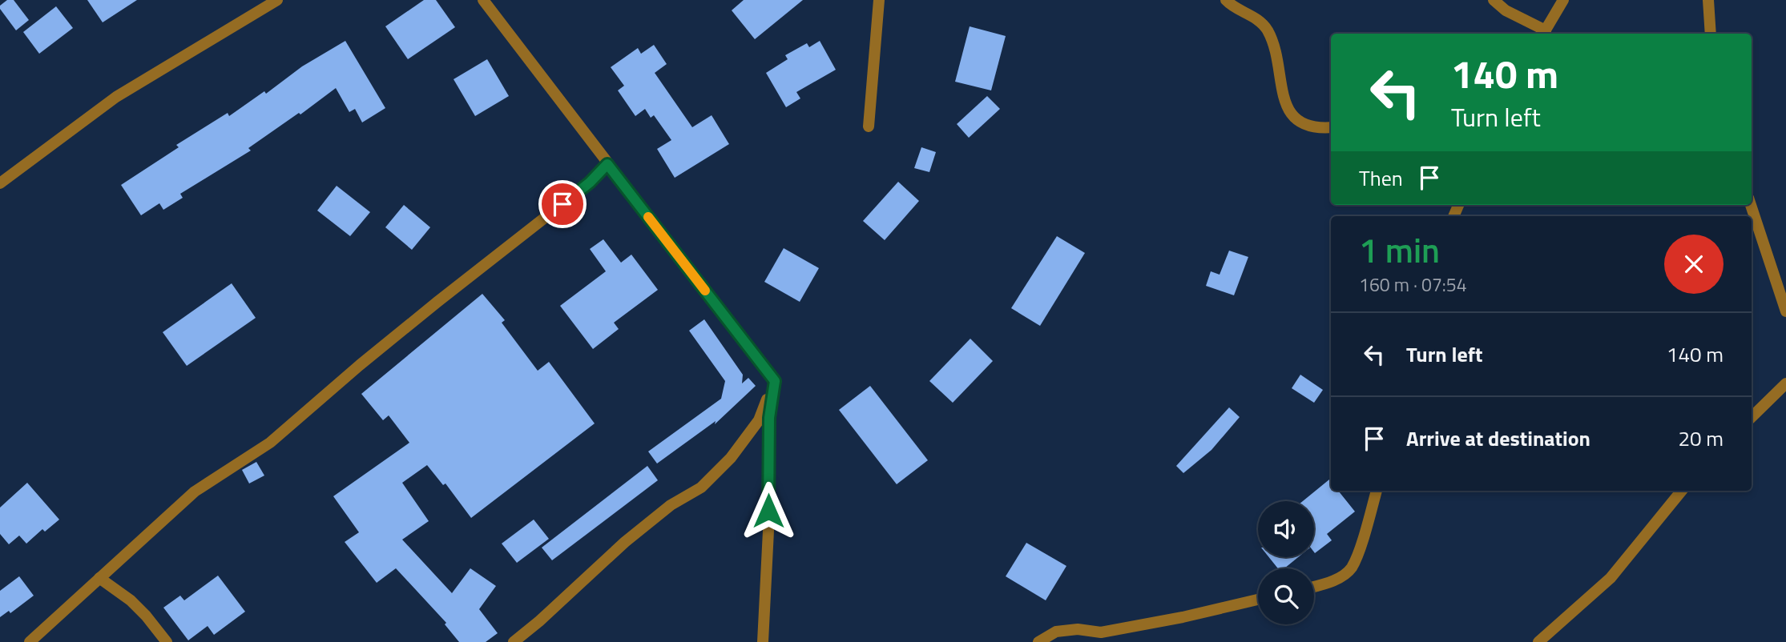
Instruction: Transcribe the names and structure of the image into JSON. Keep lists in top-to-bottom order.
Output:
{
  "page": {
    "turn": ["140 m", "Turn left"],
    "then": "Then",
    "heading": ["1 min", "160 m · 07:54"],
    "list": [
      {
        "name": "Turn left",
        "value": "140 m"
      },
      {
        "name": "Arrive at destination",
        "value": "20 m"
      }
    ]
  }
}
